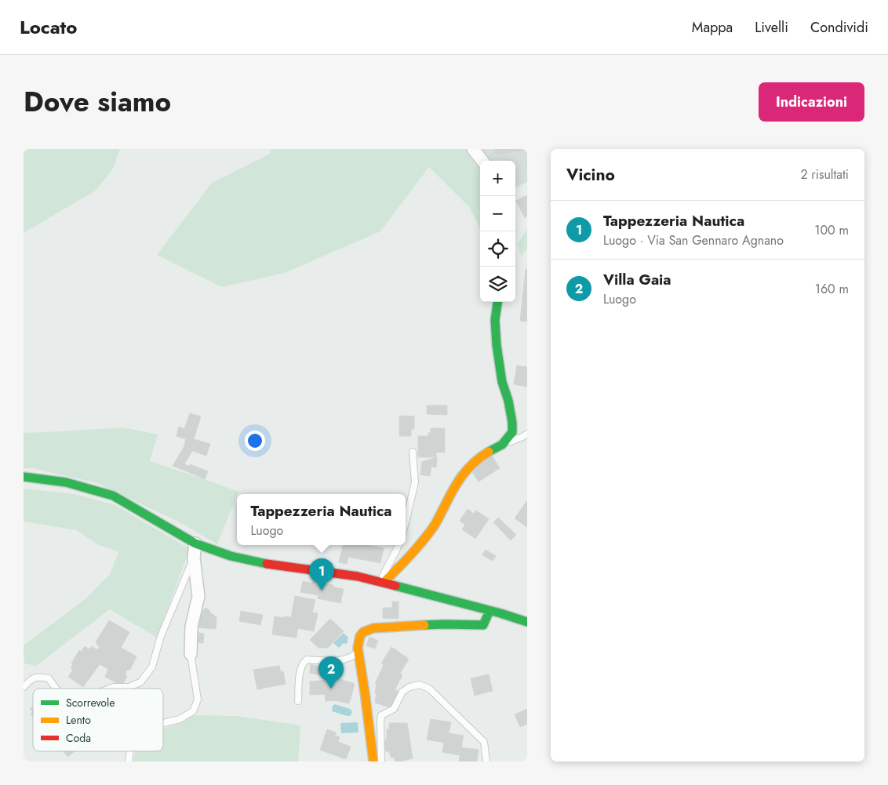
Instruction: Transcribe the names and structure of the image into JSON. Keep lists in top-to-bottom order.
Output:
{
  "legend": ["Scorrevole", "Lento", "Coda"],
  "page": {
    "header": "Locato",
    "nav": ["Mappa", "Livelli", "Condividi"],
    "title": "Dove siamo",
    "buttons": "Indicazioni",
    "heading": ["Vicino", "2 risultati"],
    "map_buttons": ["+", "−"],
    "list": [
      {
        "mark": "1",
        "name": "Tappezzeria Nautica",
        "note": "Luogo · Via San Gennaro Agnano",
        "value": "100 m"
      },
      {
        "mark": "2",
        "name": "Villa Gaia",
        "note": "Luogo",
        "value": "160 m"
      }
    ],
    "popup": ["Tappezzeria Nautica", "Luogo"],
    "pins": ["1", "2"]
  }
}
